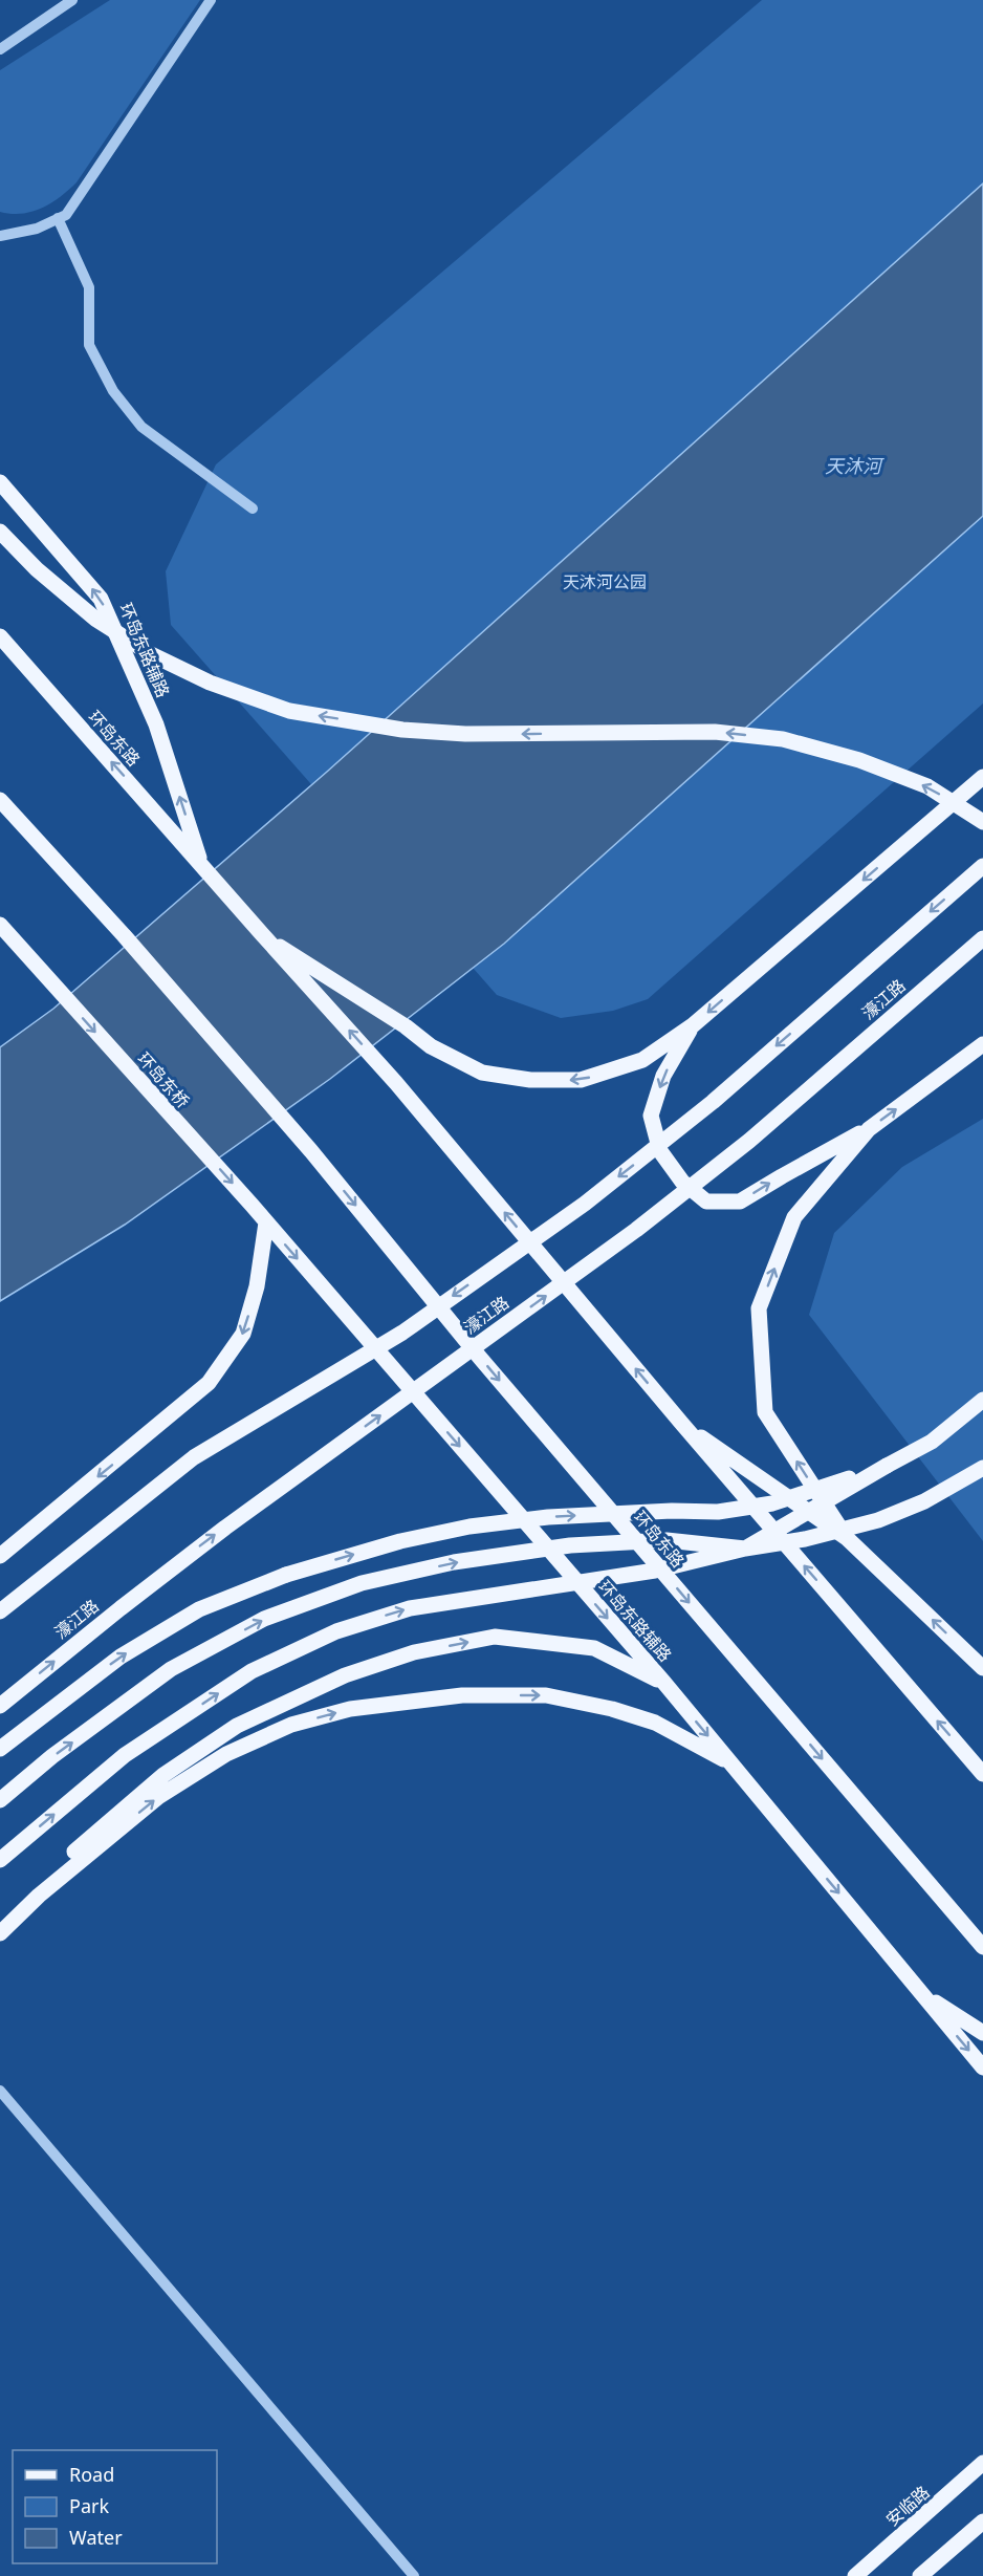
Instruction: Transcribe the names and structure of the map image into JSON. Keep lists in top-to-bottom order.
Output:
{
  "streets": {
    "main road": [
      "环岛东路辅路",
      "环岛东路",
      "濠江路",
      "环岛东桥",
      "安临路"
    ]
  },
  "crossings": [
    ["环岛东路辅路", "环岛东路"],
    ["环岛东路辅路", "环岛东桥"]
  ],
  "one_way": ["环岛东桥"],
  "water": ["天沐河"],
  "parks": ["天沐河公园"],
  "legend": ["Road", "Park", "Water"]
}
